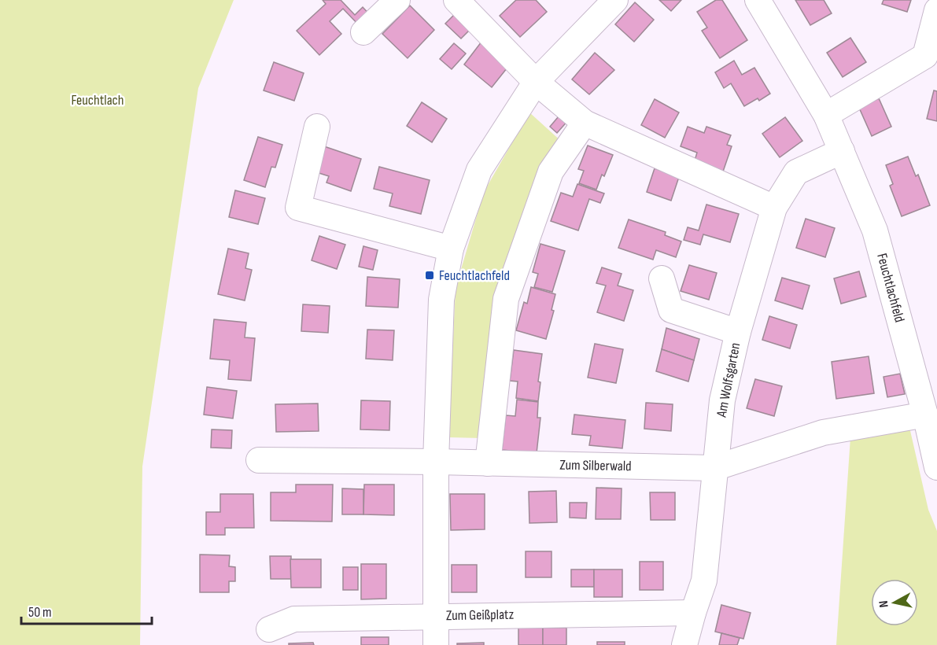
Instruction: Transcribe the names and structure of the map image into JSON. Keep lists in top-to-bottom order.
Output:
{
  "streets": {
    "street": [
      "Feuchtlachfeld",
      "Am Wolfsgarten",
      "Zum Silberwald",
      "Zum Geißplatz"
    ]
  },
  "crossings": [
    ["Feuchtlachfeld", "Am Wolfsgarten"],
    ["Feuchtlachfeld", "Zum Silberwald"],
    ["Am Wolfsgarten", "Zum Silberwald"],
    ["Am Wolfsgarten", "Zum Geißplatz"]
  ],
  "parks": ["Feuchtlach"],
  "places": {
    "transit": ["Feuchtlachfeld"]
  },
  "scale_bar": "50 m",
  "north": "left"
}
